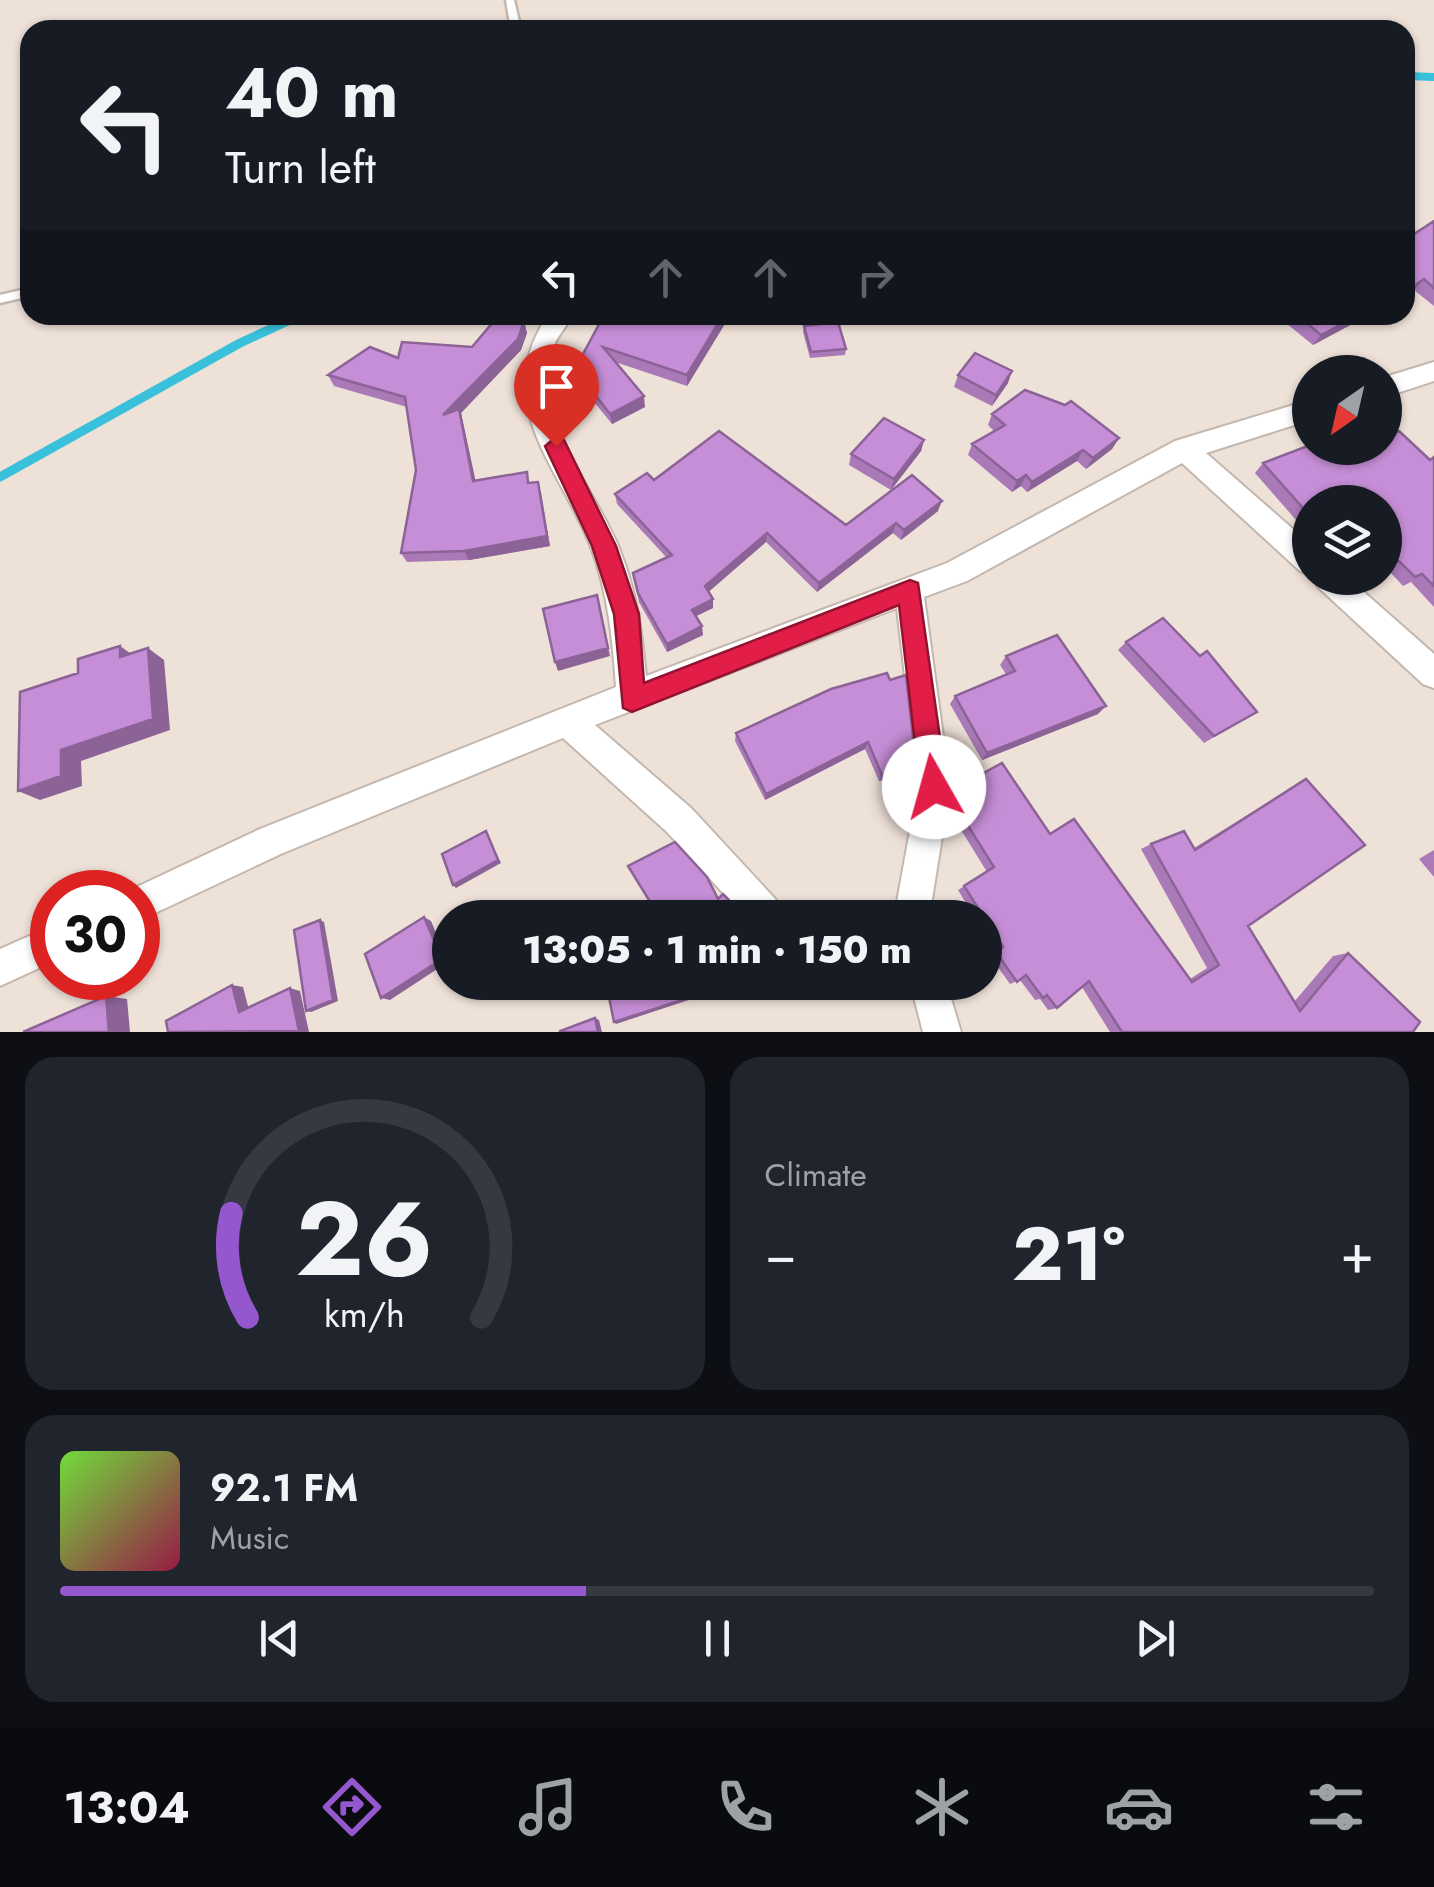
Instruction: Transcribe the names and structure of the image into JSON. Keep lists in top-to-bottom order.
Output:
{
  "north": "bottom left",
  "page": {
    "turn": ["40 m", "Turn left"],
    "limit": "30",
    "trip": "13:05 · 1 min · 150 m",
    "tile": "Climate",
    "heat": ["−", "21°", "+"],
    "song": ["92.1 FM", "Music"],
    "tabs": "13:04",
    "gauge": ["26", "km/h"]
  }
}
